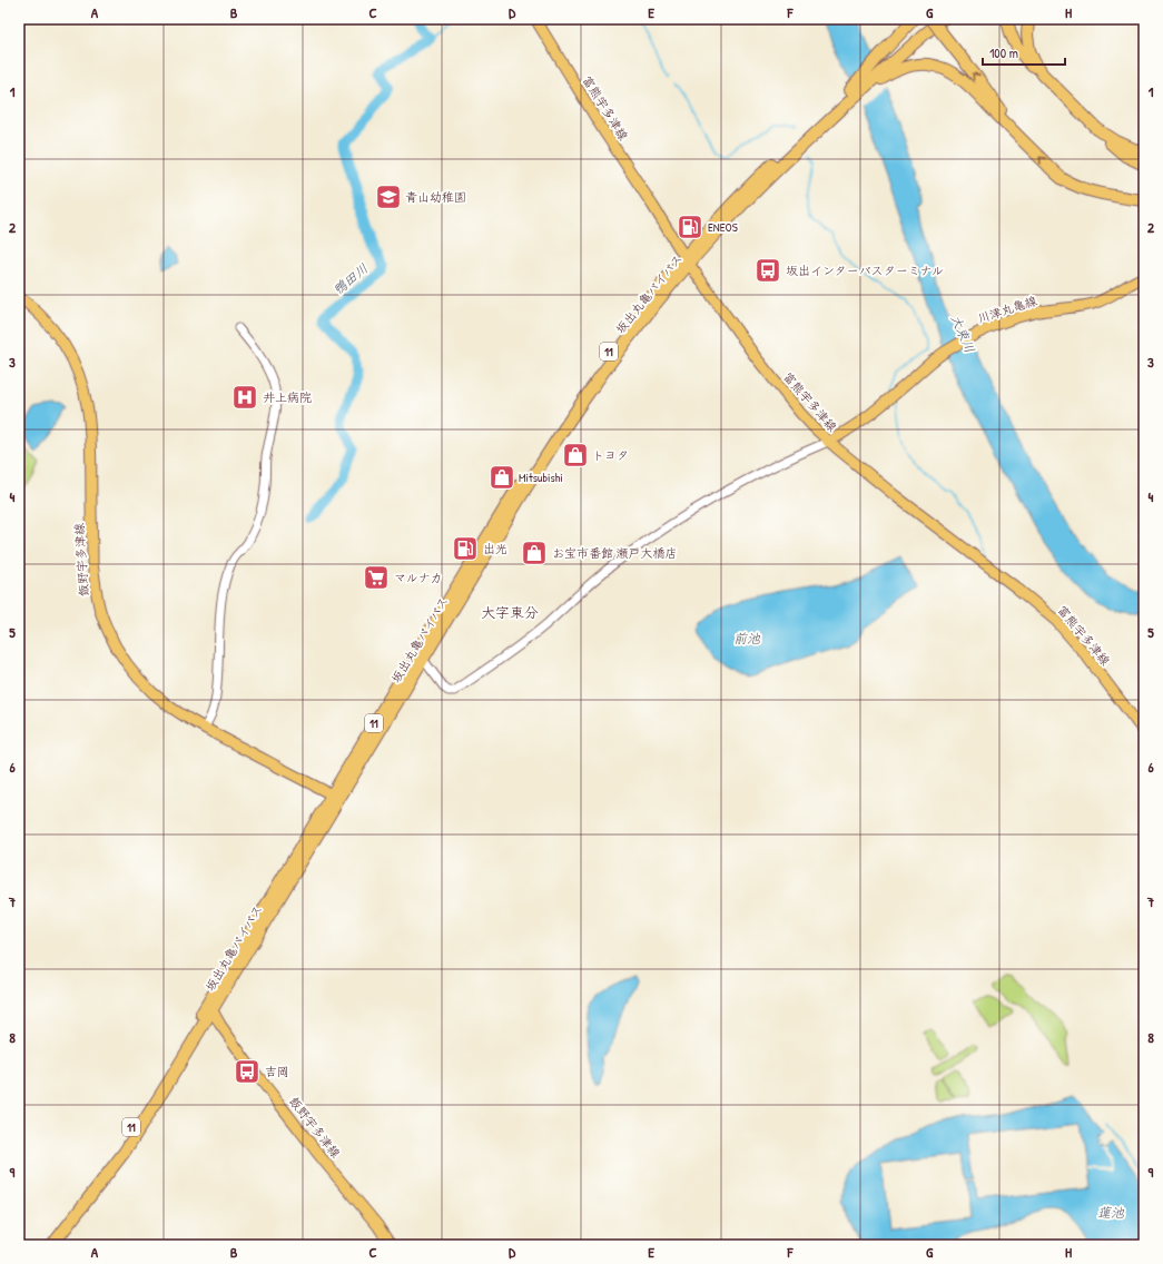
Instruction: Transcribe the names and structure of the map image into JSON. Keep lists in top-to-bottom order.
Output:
{
  "streets": {
    "highway": ["坂出丸亀バイパス", "11"],
    "main road": ["富熊宇多津線", "川津丸亀線", "飯野宇多津線"]
  },
  "crossings": [
    ["富熊宇多津線", "坂出丸亀バイパス"],
    ["富熊宇多津線", "川津丸亀線"],
    ["坂出丸亀バイパス", "飯野宇多津線"]
  ],
  "districts": ["大字東分"],
  "water": [
    "鴨田川",
    "大束川",
    "前池",
    "蓮池"
  ],
  "places": {
    "school or university": ["青山幼稚園"],
    "fuel station": ["ENEOS", "出光"],
    "bus stop": ["坂出インターバスターミナル", "吉岡"],
    "hospital": ["井上病院"],
    "shop": ["トヨタ", "Mitsubishi", "お宝市番館 瀬戸大橋店"],
    "supermarket": ["マルナカ"]
  },
  "scale_bar": "100 m",
  "grid": {
    "columns": [
      "A",
      "B",
      "C",
      "D",
      "E",
      "F",
      "G",
      "H"
    ],
    "rows": [
      "1",
      "2",
      "3",
      "4",
      "5",
      "6",
      "7",
      "8",
      "9"
    ]
  }
}
